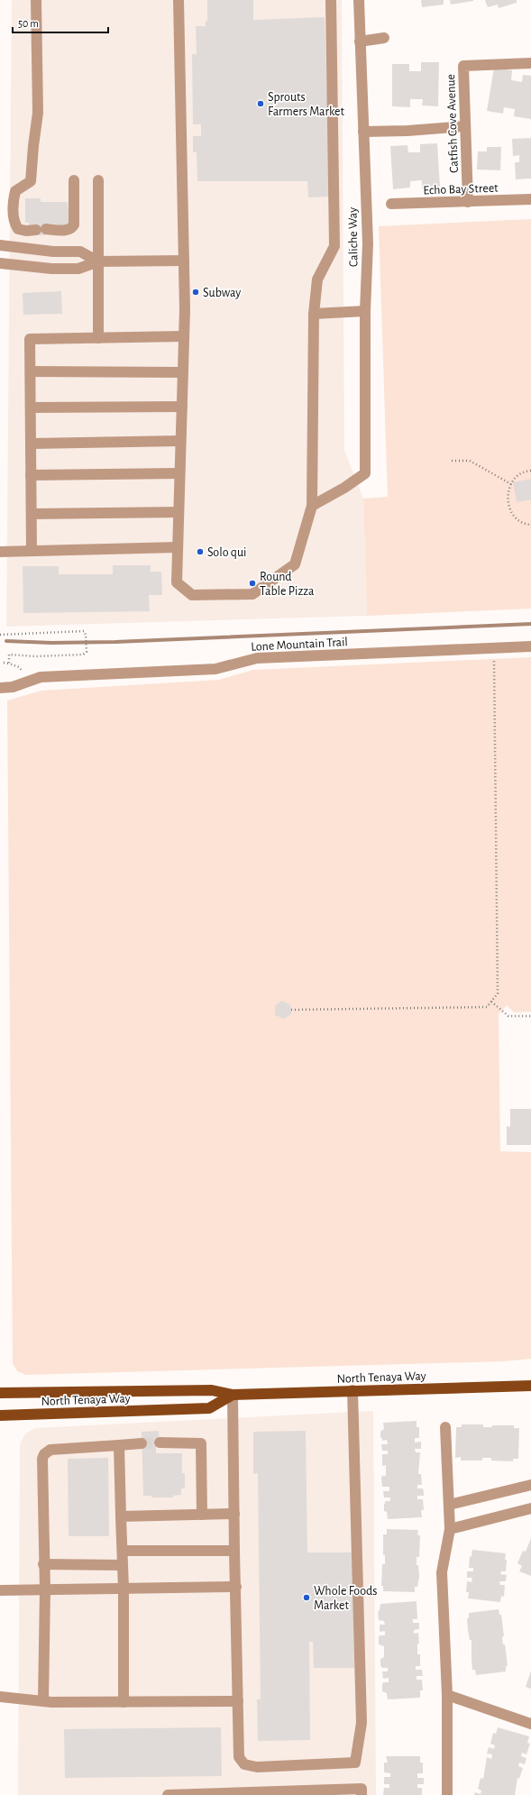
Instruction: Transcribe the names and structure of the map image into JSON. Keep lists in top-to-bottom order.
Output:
{
  "streets": {
    "main road": ["North Tenaya Way"],
    "street": [
      "Catfish Cove Avenue",
      "Echo Bay Street",
      "Caliche Way",
      "Lone Mountain Trail"
    ]
  },
  "crossings": [
    ["Catfish Cove Avenue", "Echo Bay Street"]
  ],
  "places": [
    "Sprouts Farmers Market",
    "Subway",
    "Solo qui",
    "Round Table Pizza",
    "Whole Foods Market"
  ],
  "scale_bar": "50 m"
}
